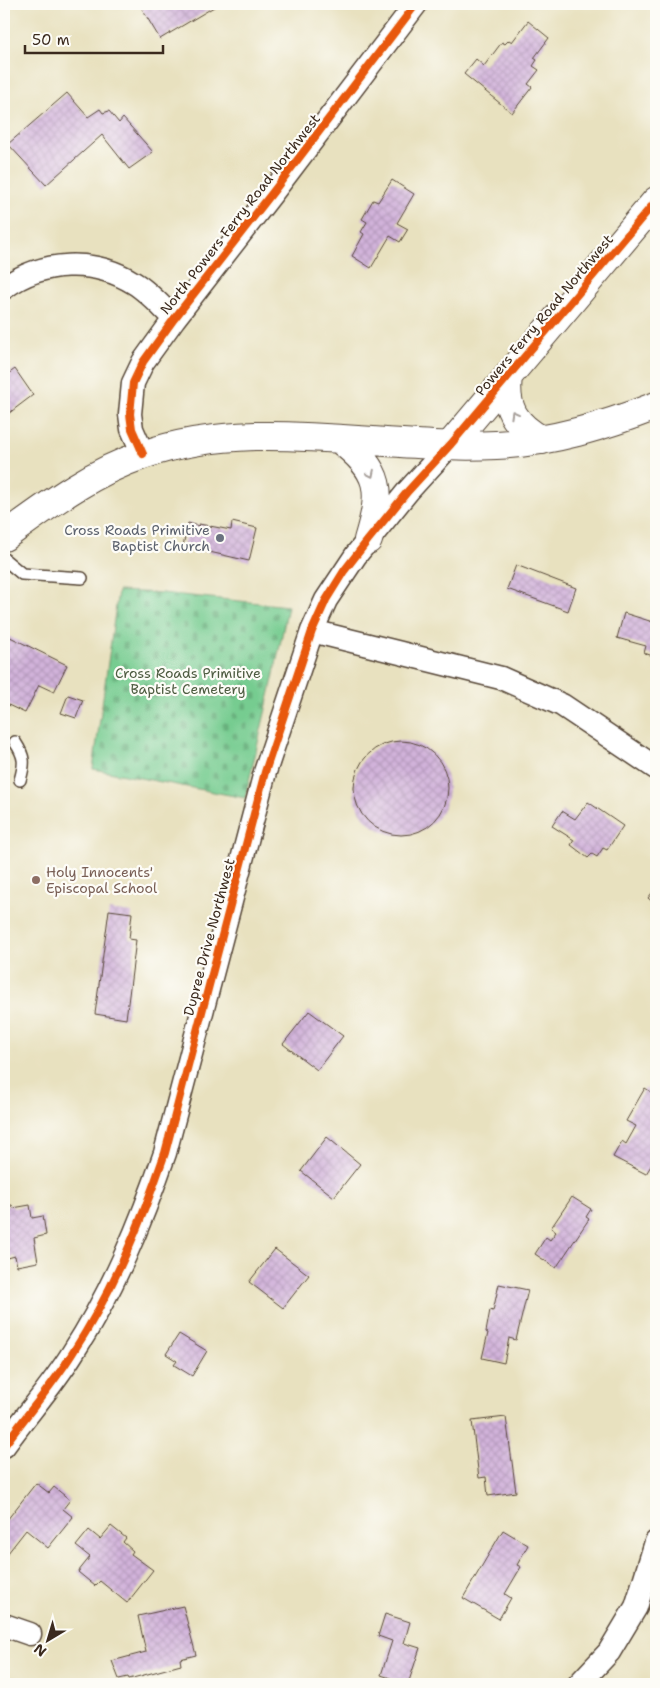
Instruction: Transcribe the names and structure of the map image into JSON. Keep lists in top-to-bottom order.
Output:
{
  "streets": {
    "street": ["North Powers Ferry Road Northwest", "Powers Ferry Road Northwest", "Dupree Drive Northwest"]
  },
  "crossings": [
    ["Powers Ferry Road Northwest", "Dupree Drive Northwest"]
  ],
  "parks": ["Cross Roads Primitive Baptist Cemetery"],
  "places": ["Cross Roads Primitive Baptist Church", "Holy Innocents' Episcopal School"],
  "scale_bar": "50 m",
  "north": "bottom left"
}
